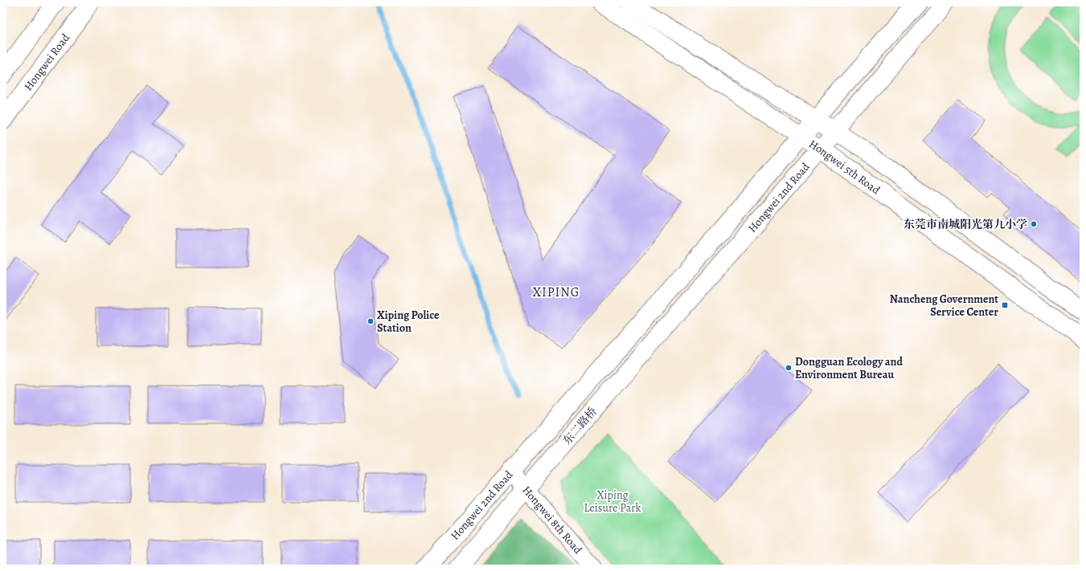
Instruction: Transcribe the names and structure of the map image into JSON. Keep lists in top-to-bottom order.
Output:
{
  "streets": {
    "street": [
      "Hongwei Road",
      "Hongwei 5th Road",
      "Hongwei 2nd Road",
      "东二路桥",
      "Hongwei 8th Road"
    ]
  },
  "crossings": [
    ["Hongwei 5th Road", "Hongwei 2nd Road"],
    ["Hongwei 5th Road", "东二路桥"],
    ["Hongwei 2nd Road", "东二路桥"],
    ["Hongwei 2nd Road", "Hongwei 8th Road"]
  ],
  "districts": ["XIPING"],
  "parks": ["Xiping Leisure Park"],
  "places": {
    "other": ["东莞市南城阳光第九小学", "Xiping Police Station", "Dongguan Ecology and Environment Bureau"],
    "transit": ["Nancheng Government Service Center"]
  }
}
